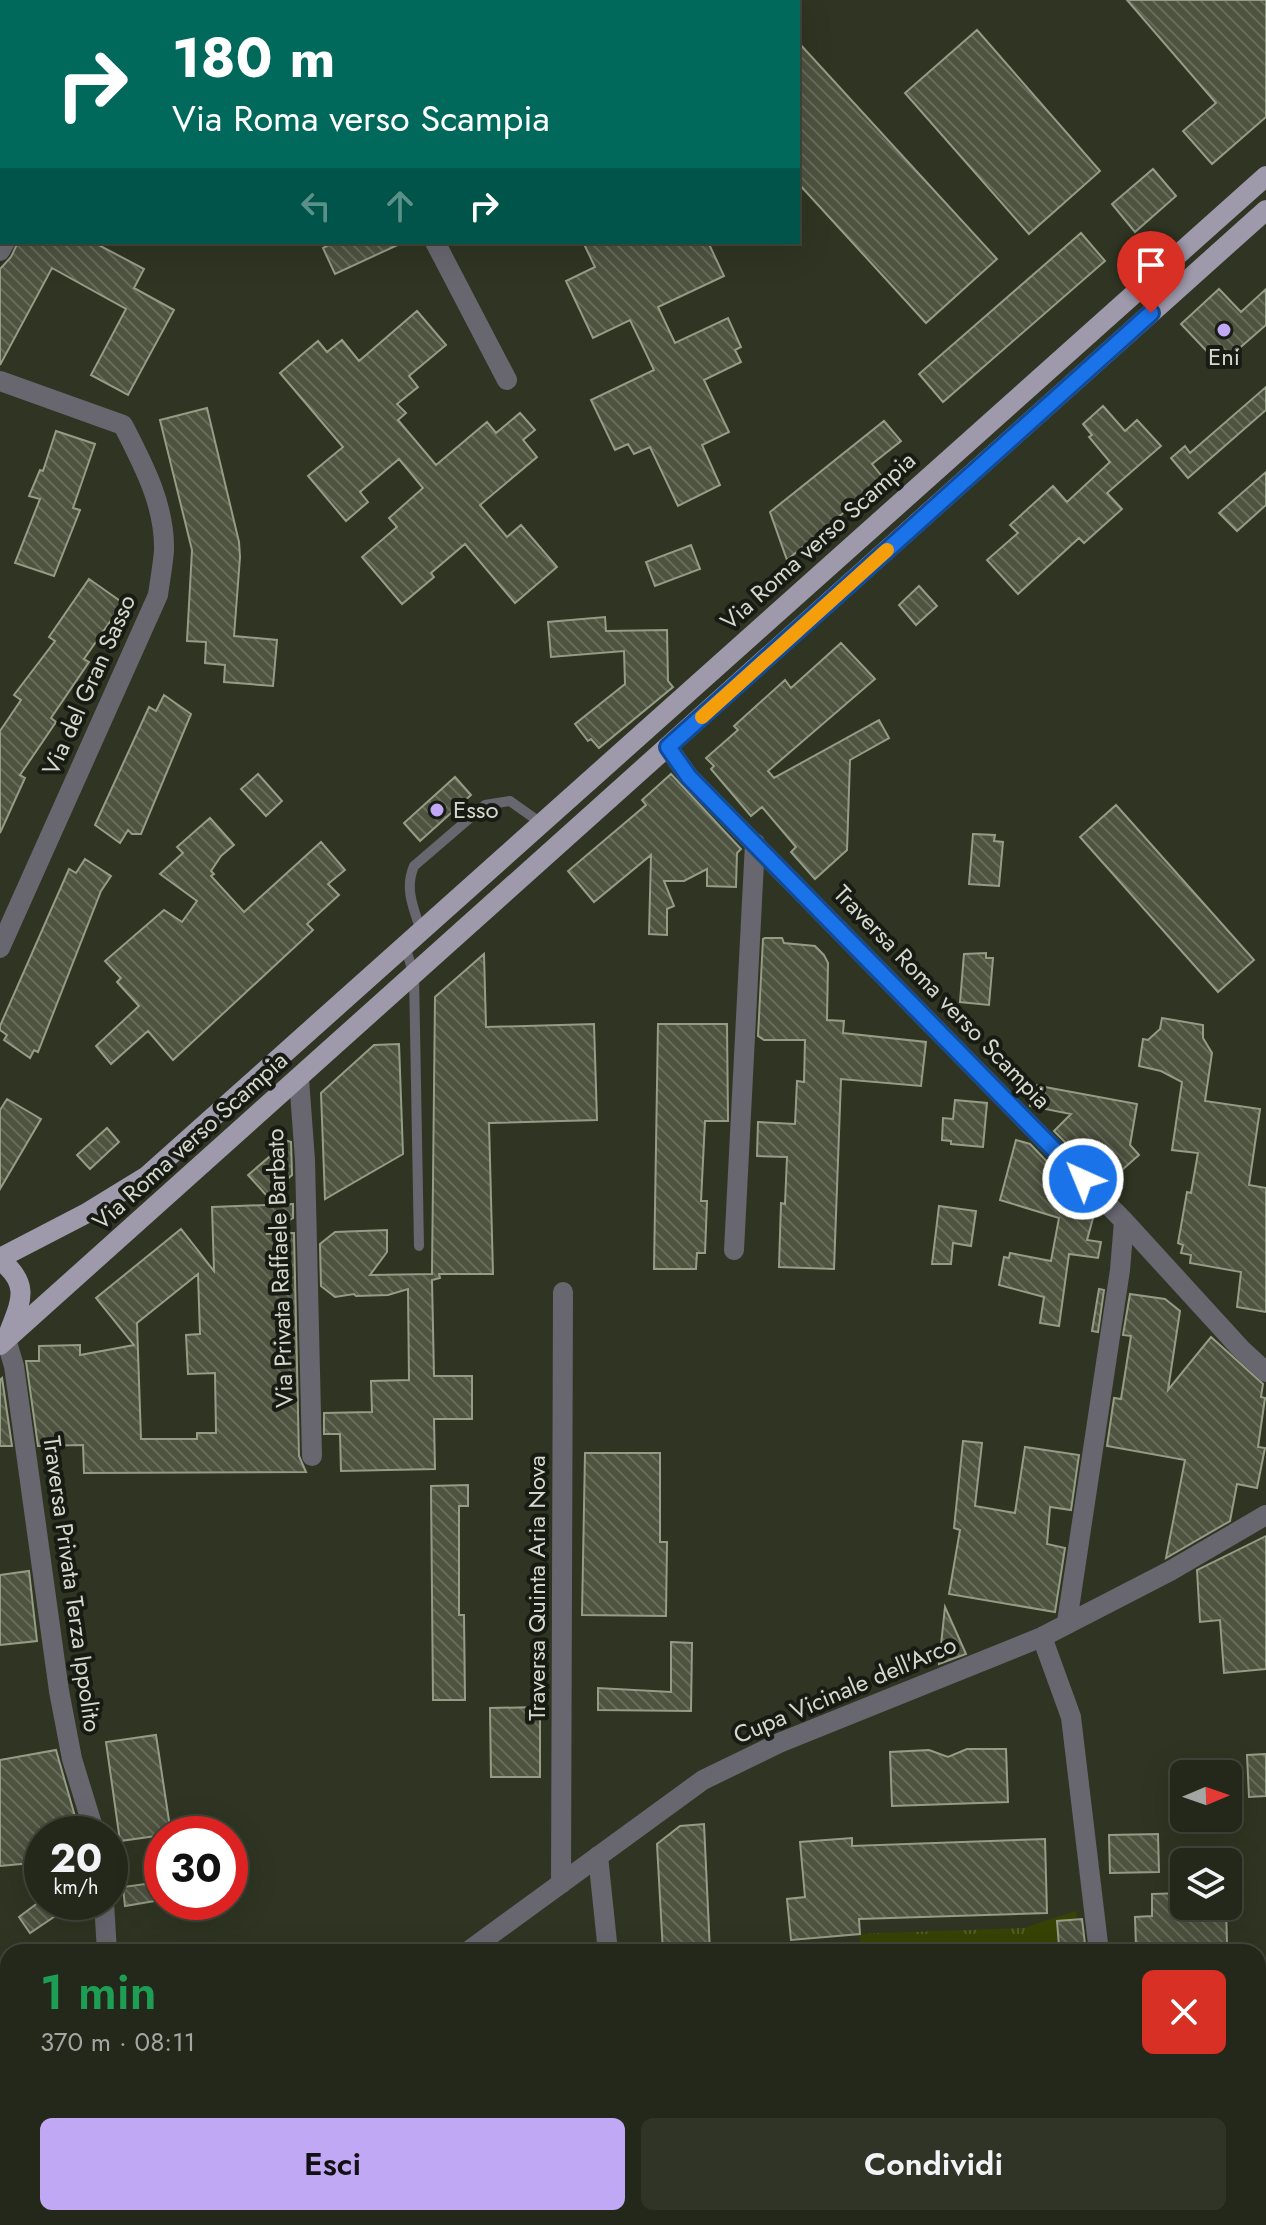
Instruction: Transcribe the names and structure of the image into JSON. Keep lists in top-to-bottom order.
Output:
{
  "streets": {
    "main road": ["Via Roma verso Scampia"],
    "street": [
      "Via del Gran Sasso",
      "Traversa Roma verso Scampia",
      "Via Privata Raffaele Barbato",
      "Traversa Privata Terza Ippolito",
      "Traversa Quinta Aria Nova",
      "Cupa Vicinale dell'Arco"
    ]
  },
  "crossings": [
    ["Via Roma verso Scampia", "Traversa Roma verso Scampia"],
    ["Via Roma verso Scampia", "Via Privata Raffaele Barbato"],
    ["Via Roma verso Scampia", "Traversa Privata Terza Ippolito"],
    ["Traversa Quinta Aria Nova", "Cupa Vicinale dell'Arco"]
  ],
  "places": ["Eni", "Esso"],
  "north": "right",
  "page": {
    "turn": ["180 m", "Via Roma verso Scampia"],
    "speed": "20 km/h",
    "limit": "30",
    "heading": ["1 min", "370 m · 08:11"],
    "buttons": ["Esci", "Condividi"]
  }
}
